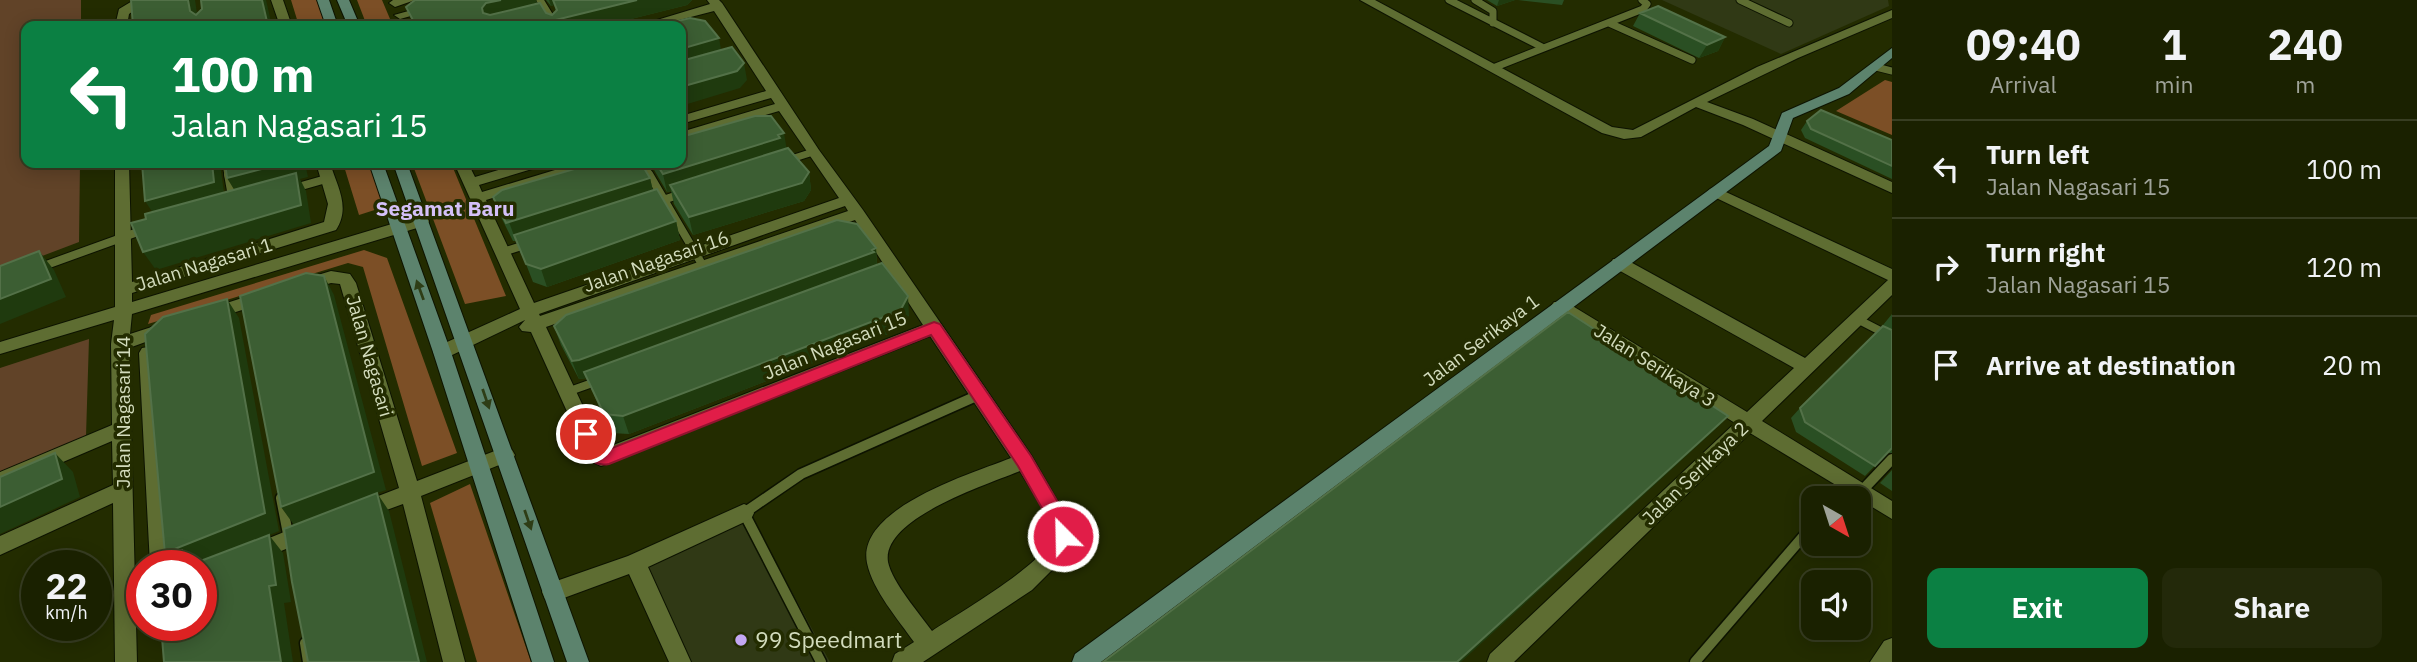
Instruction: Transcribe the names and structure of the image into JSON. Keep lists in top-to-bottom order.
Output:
{
  "streets": {
    "street": [
      "Jalan Nagasari 16",
      "Jalan Nagasari 1",
      "Jalan Serikaya 1",
      "Jalan Nagasari 15",
      "Jalan Nagasari",
      "Jalan Serikaya 3",
      "Jalan Nagasari 14",
      "Jalan Serikaya 2"
    ]
  },
  "crossings": [
    ["Jalan Nagasari 16", "Jalan Nagasari 15"],
    ["Jalan Nagasari 1", "Jalan Nagasari 14"],
    ["Jalan Serikaya 1", "Jalan Serikaya 3"],
    ["Jalan Nagasari", "Jalan Nagasari 14"],
    ["Jalan Serikaya 3", "Jalan Serikaya 2"]
  ],
  "districts": ["Segamat Baru"],
  "places": ["99 Speedmart"],
  "north": "bottom right",
  "page": {
    "eta": [
      "09:40",
      "Arrival",
      "1",
      "min",
      "240",
      "m"
    ],
    "turn": ["100 m", "Jalan Nagasari 15"],
    "list": [
      {
        "name": "Turn left",
        "note": "Jalan Nagasari 15",
        "value": "100 m"
      },
      {
        "name": "Turn right",
        "note": "Jalan Nagasari 15",
        "value": "120 m"
      },
      {
        "name": "Arrive at destination",
        "value": "20 m"
      }
    ],
    "speed": "22 km/h",
    "limit": "30",
    "buttons": ["Exit", "Share"]
  }
}
